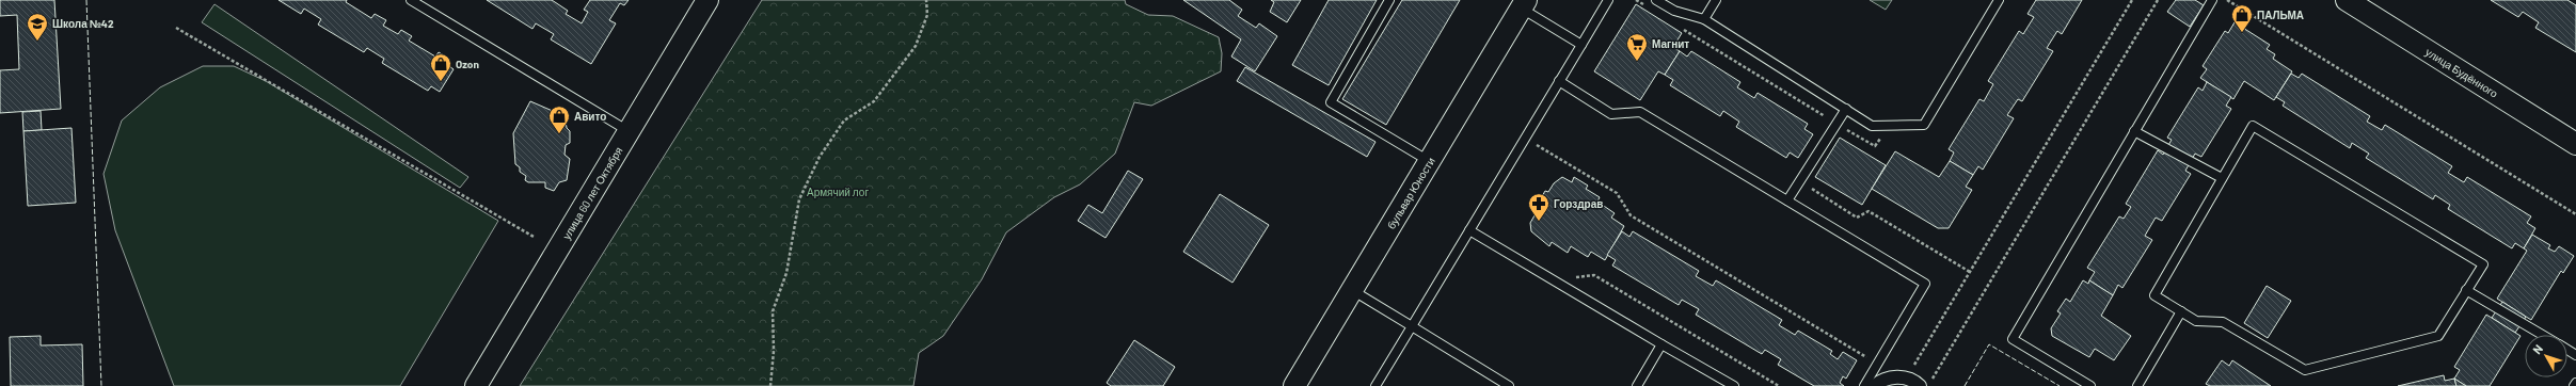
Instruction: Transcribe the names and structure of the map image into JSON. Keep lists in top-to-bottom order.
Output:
{
  "streets": {
    "street": ["улица Будённого", "улица 60 лет Октября", "бульвар Юности"]
  },
  "parks": ["Армячий лог"],
  "places": {
    "shop": ["ПАЛЬМА", "Ozon", "Авито"],
    "school or university": ["Школа №42"],
    "supermarket": ["Магнит"],
    "pharmacy": ["Горздрав"]
  },
  "north": "top left"
}
